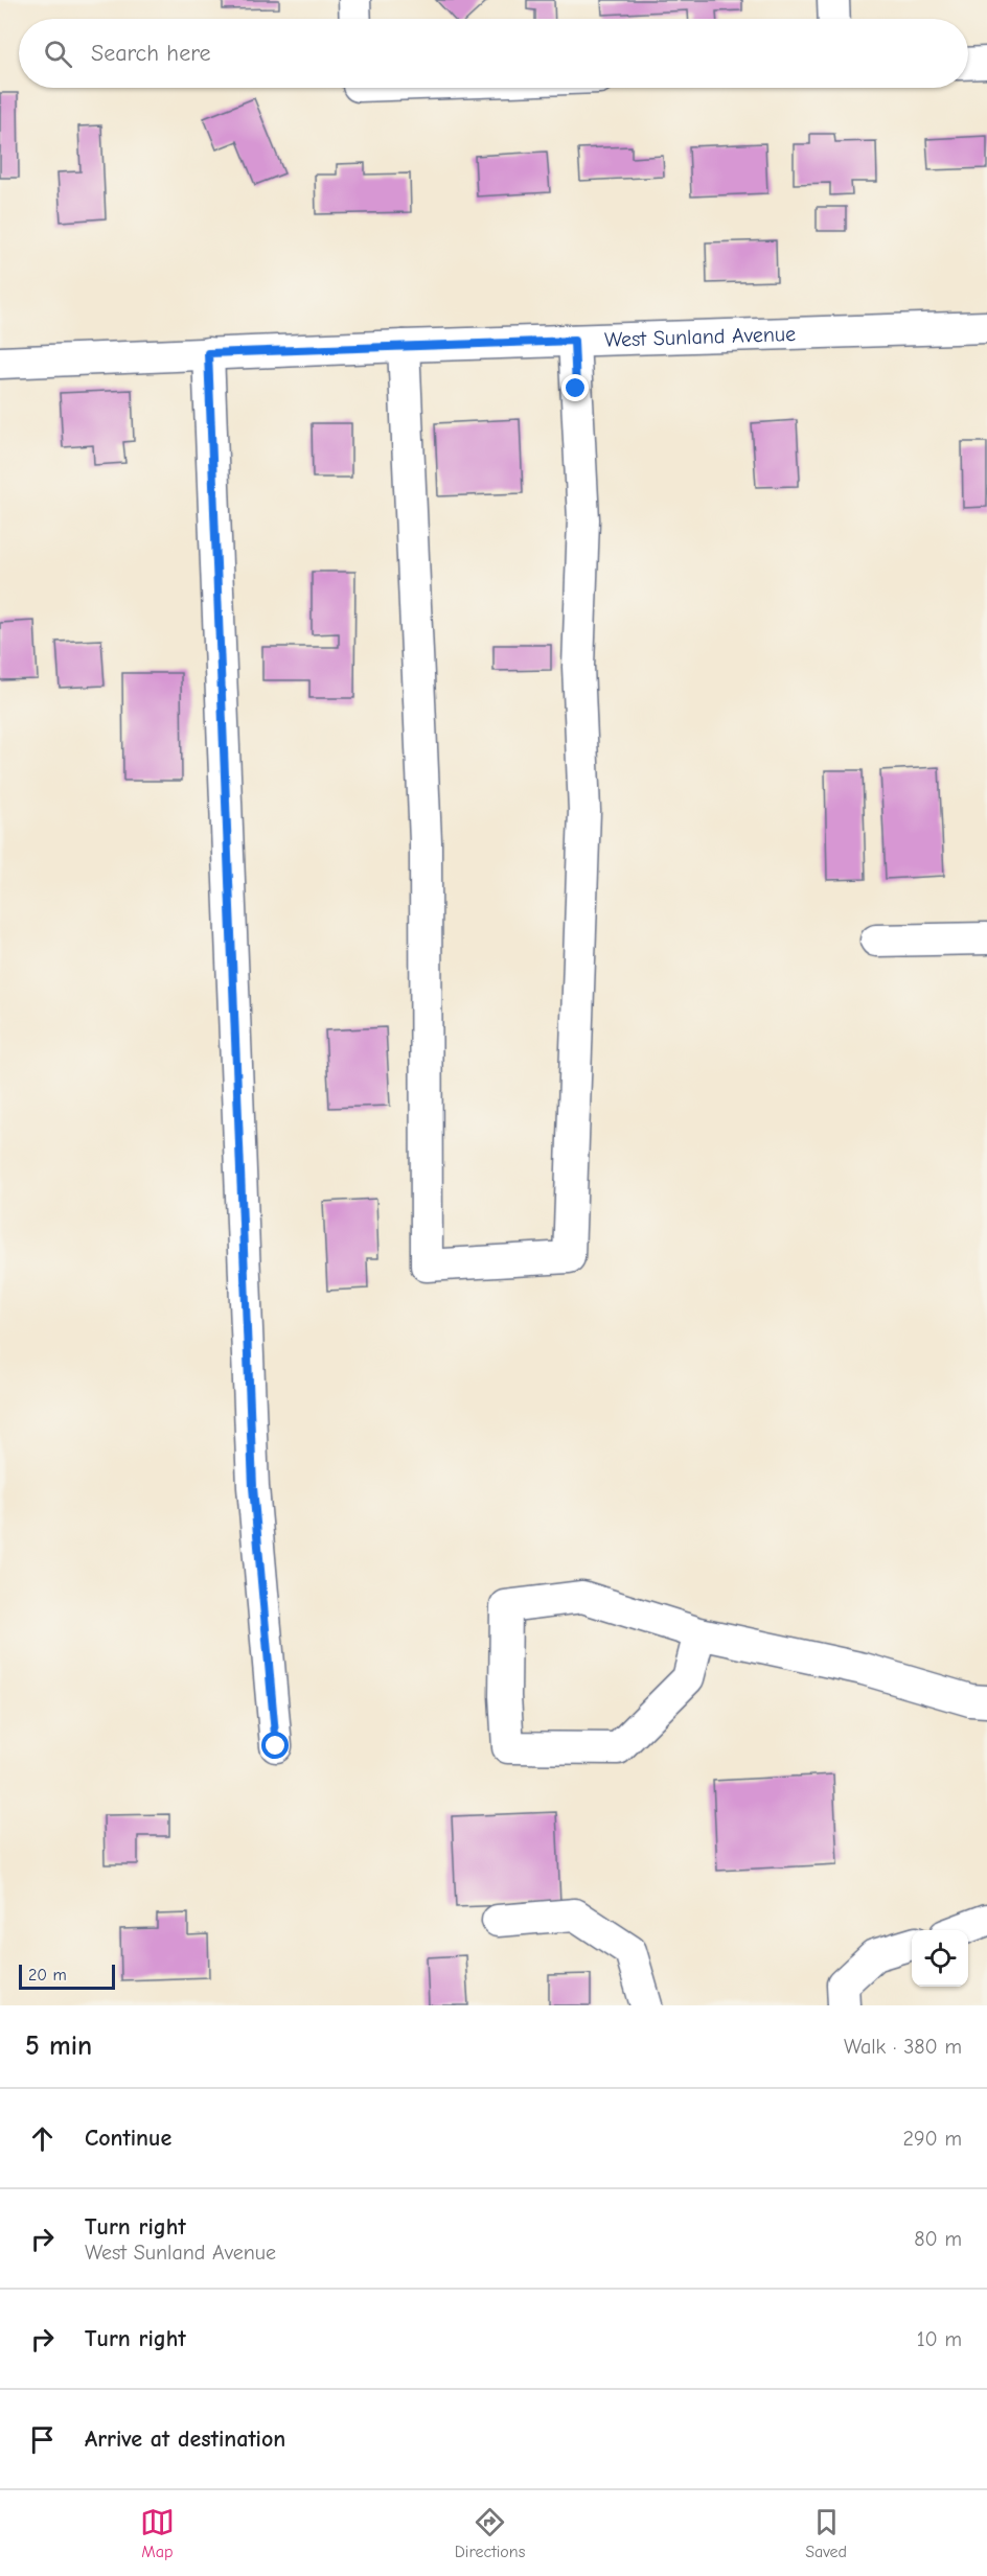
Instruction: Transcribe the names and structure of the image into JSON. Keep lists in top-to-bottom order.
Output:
{
  "streets": {
    "street": ["West Sunland Avenue"]
  },
  "scale_bar": "20 m",
  "page": {
    "search": "Search here",
    "scale": "20 m",
    "heading": ["5 min", "Walk · 380 m"],
    "list": [
      ["Continue", "290 m"],
      ["Turn right", "West Sunland Avenue", "80 m"],
      ["Turn right", "10 m"],
      "Arrive at destination"
    ],
    "nav": ["Map", "Directions", "Saved"]
  }
}
